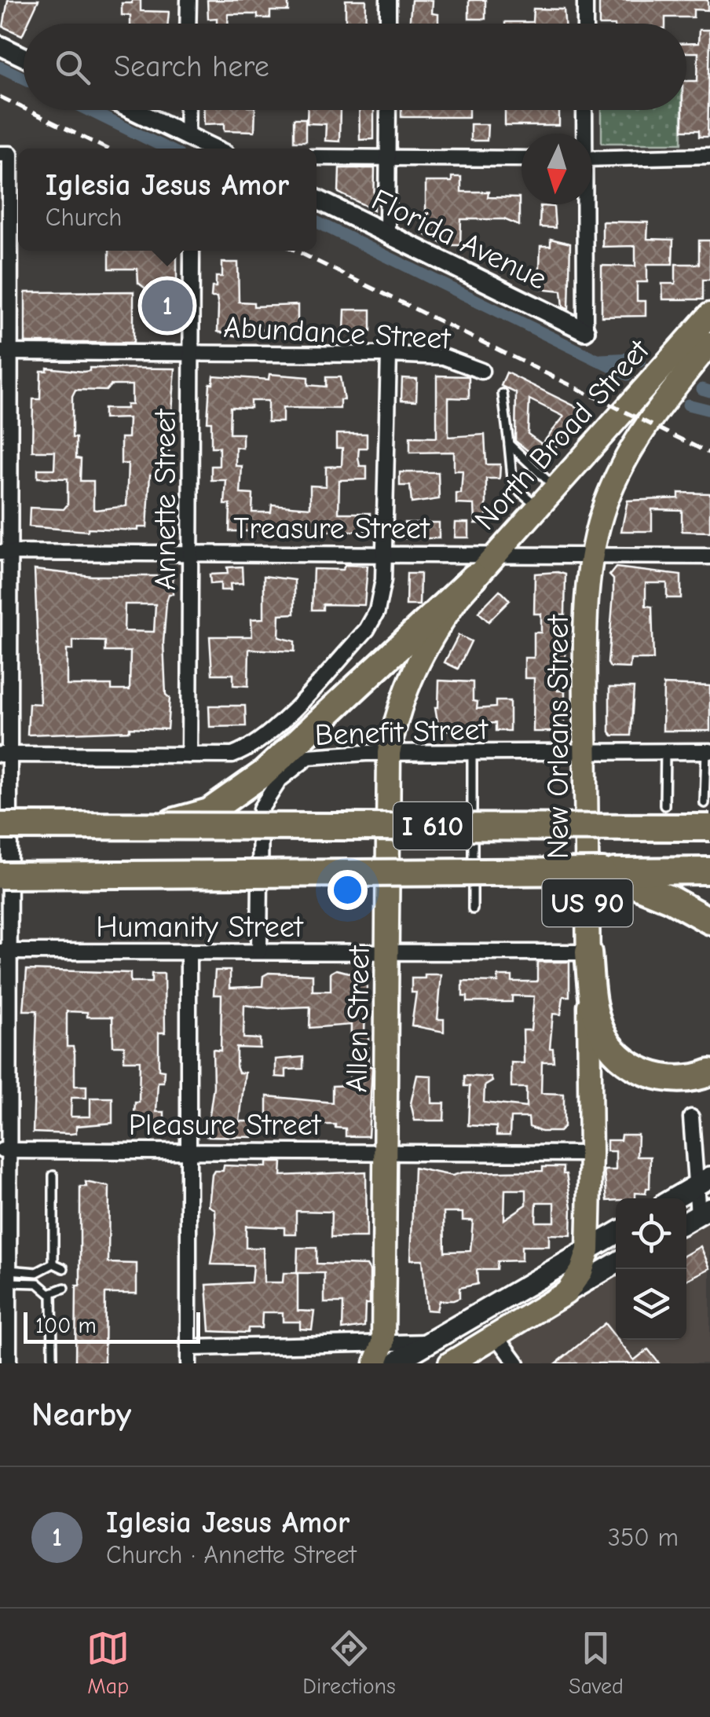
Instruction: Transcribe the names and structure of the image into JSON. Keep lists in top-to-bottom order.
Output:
{
  "streets": {
    "highway": ["I 610"],
    "main road": [
      "North Broad Street",
      "New Orleans Street",
      "US 90",
      "Allen Street"
    ],
    "street": [
      "Florida Avenue",
      "Abundance Street",
      "Annette Street",
      "Treasure Street",
      "Benefit Street",
      "Humanity Street",
      "Pleasure Street"
    ]
  },
  "crossings": [
    ["Abundance Street", "Annette Street"],
    ["North Broad Street", "Treasure Street"],
    ["North Broad Street", "New Orleans Street"],
    ["North Broad Street", "Allen Street"],
    ["Annette Street", "Treasure Street"],
    ["Annette Street", "Benefit Street"],
    ["Treasure Street", "Benefit Street"],
    ["Treasure Street", "New Orleans Street"],
    ["Benefit Street", "New Orleans Street"],
    ["Benefit Street", "Humanity Street"],
    ["Benefit Street", "Allen Street"],
    ["New Orleans Street", "US 90"],
    ["New Orleans Street", "Humanity Street"],
    ["New Orleans Street", "Pleasure Street"],
    ["Humanity Street", "Allen Street"],
    ["Allen Street", "Pleasure Street"]
  ],
  "scale_bar": "100 m",
  "north": "bottom",
  "page": {
    "search": "Search here",
    "popup": ["Iglesia Jesus Amor", "Church"],
    "pins": "1",
    "scale": "100 m",
    "heading": "Nearby",
    "list": [
      {
        "mark": "1",
        "name": "Iglesia Jesus Amor",
        "note": "Church · Annette Street",
        "value": "350 m"
      }
    ],
    "nav": ["Map", "Directions", "Saved"]
  }
}
